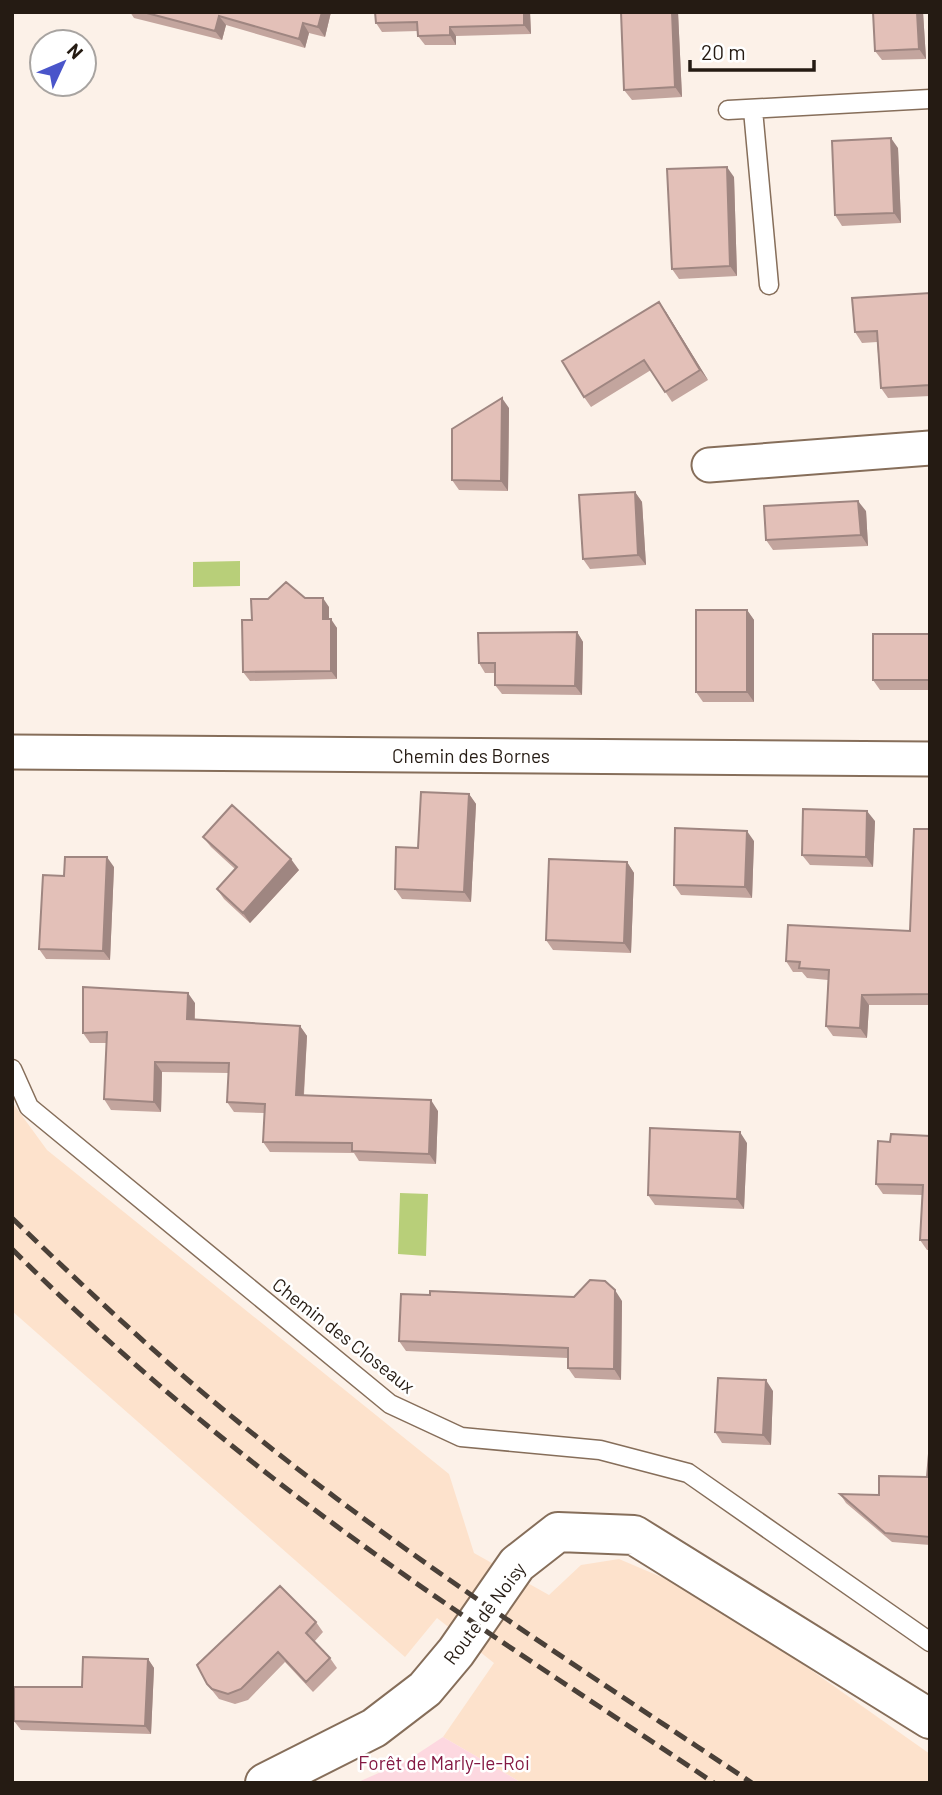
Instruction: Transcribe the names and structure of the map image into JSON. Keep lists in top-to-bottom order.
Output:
{
  "streets": {
    "street": ["Chemin des Bornes", "Route de Noisy"],
    "lane": ["Chemin des Closeaux"]
  },
  "parks": ["Forêt de Marly-le-Roi"],
  "scale_bar": "20 m",
  "north": "top right"
}
